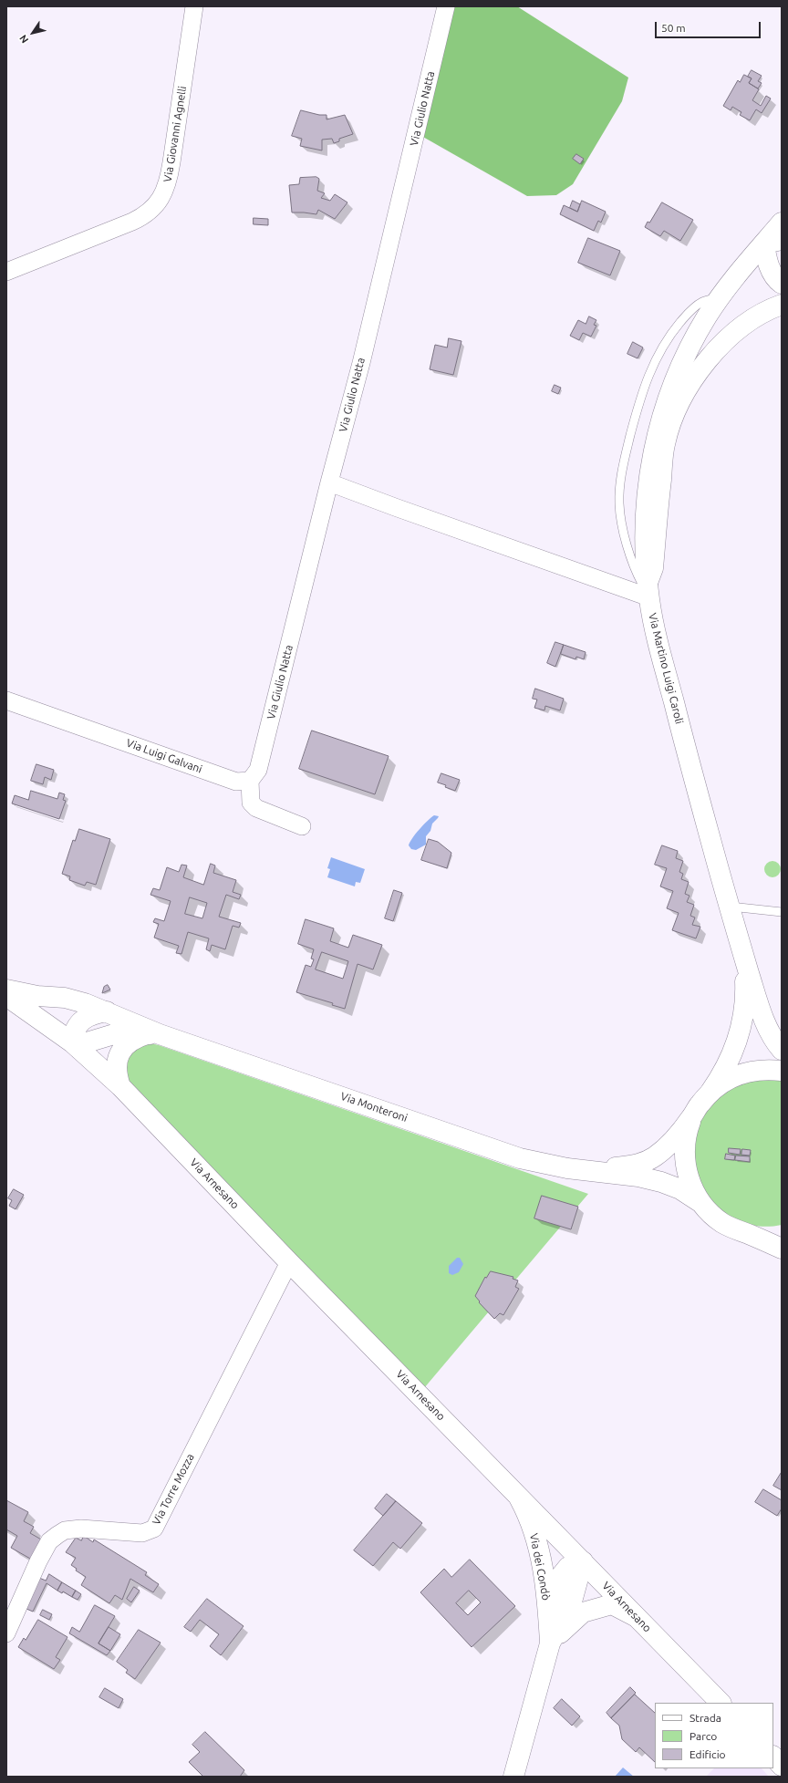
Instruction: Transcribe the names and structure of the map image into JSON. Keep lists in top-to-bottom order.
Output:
{
  "streets": {
    "main road": [
      "Via Martino Luigi Caroli",
      "Via Monteroni",
      "Via Arnesano",
      "Via dei Condò"
    ],
    "street": [
      "Via Giulio Natta",
      "Via Giovanni Agnelli",
      "Via Luigi Galvani",
      "Via Torre Mozza"
    ]
  },
  "crossings": [
    ["Via Giulio Natta", "Via Luigi Galvani"],
    ["Via Martino Luigi Caroli", "Via Monteroni"],
    ["Via Arnesano", "Via Torre Mozza"],
    ["Via Arnesano", "Via dei Condò"]
  ],
  "legend": ["Strada", "Parco", "Edificio"],
  "scale_bar": "50 m",
  "north": "bottom left"
}
